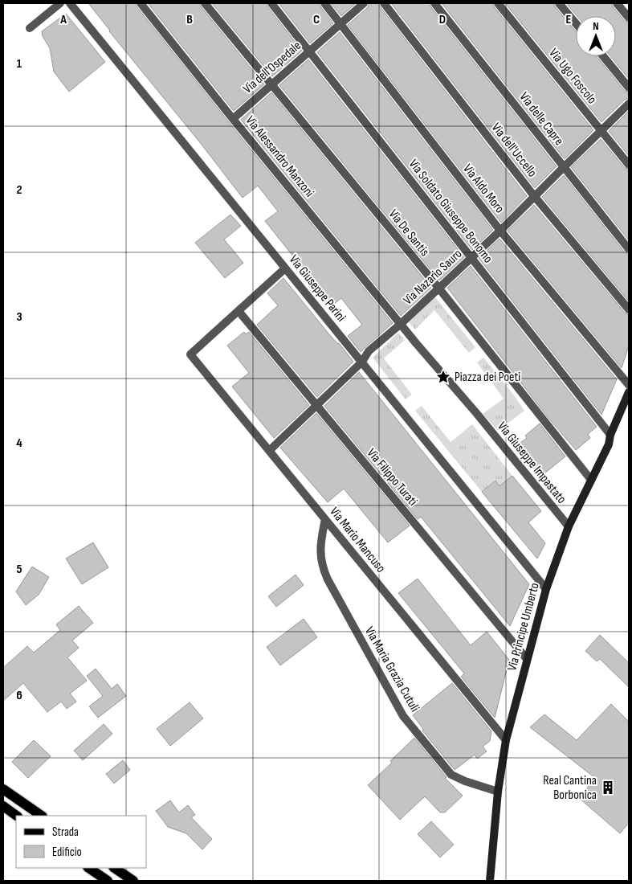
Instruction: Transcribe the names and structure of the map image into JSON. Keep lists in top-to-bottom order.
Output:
{
  "streets": {
    "street": [
      "Via dell'Ospedale",
      "Via Ugo Foscolo",
      "Via delle Capre",
      "Via dell'Uccello",
      "Via Alessandro Manzoni",
      "Via Aldo Moro",
      "Via Soldato Giuseppe Bonomo",
      "Via De Santis",
      "Via Nazario Sauro",
      "Via Giuseppe Parini",
      "Via Giuseppe Impastato",
      "Via Filippo Turati",
      "Via Mario Mancuso",
      "Via Principe Umberto",
      "Via Maria Grazia Cutuli"
    ]
  },
  "crossings": [
    ["Via dell'Ospedale", "Via Alessandro Manzoni"],
    ["Via dell'Ospedale", "Via Aldo Moro"],
    ["Via dell'Ospedale", "Via Soldato Giuseppe Bonomo"],
    ["Via dell'Ospedale", "Via De Santis"],
    ["Via Ugo Foscolo", "Via Nazario Sauro"],
    ["Via delle Capre", "Via Nazario Sauro"],
    ["Via dell'Uccello", "Via Nazario Sauro"],
    ["Via Alessandro Manzoni", "Via Nazario Sauro"],
    ["Via Alessandro Manzoni", "Via Giuseppe Impastato"],
    ["Via Aldo Moro", "Via Nazario Sauro"],
    ["Via Soldato Giuseppe Bonomo", "Via Nazario Sauro"],
    ["Via Soldato Giuseppe Bonomo", "Via Principe Umberto"],
    ["Via De Santis", "Via Nazario Sauro"],
    ["Via De Santis", "Via Principe Umberto"],
    ["Via Nazario Sauro", "Via Giuseppe Parini"],
    ["Via Nazario Sauro", "Via Giuseppe Impastato"],
    ["Via Nazario Sauro", "Via Filippo Turati"],
    ["Via Nazario Sauro", "Via Mario Mancuso"],
    ["Via Giuseppe Parini", "Via Principe Umberto"],
    ["Via Giuseppe Impastato", "Via Principe Umberto"],
    ["Via Filippo Turati", "Via Mario Mancuso"],
    ["Via Filippo Turati", "Via Principe Umberto"],
    ["Via Mario Mancuso", "Via Principe Umberto"],
    ["Via Mario Mancuso", "Via Maria Grazia Cutuli"],
    ["Via Principe Umberto", "Via Maria Grazia Cutuli"]
  ],
  "places": {
    "place": ["Piazza dei Poeti"],
    "building": ["Real Cantina Borbonica"]
  },
  "legend": ["Strada", "Edificio"],
  "north": "top",
  "grid": {
    "columns": [
      "A",
      "B",
      "C",
      "D",
      "E"
    ],
    "rows": [
      "1",
      "2",
      "3",
      "4",
      "5",
      "6"
    ]
  }
}
